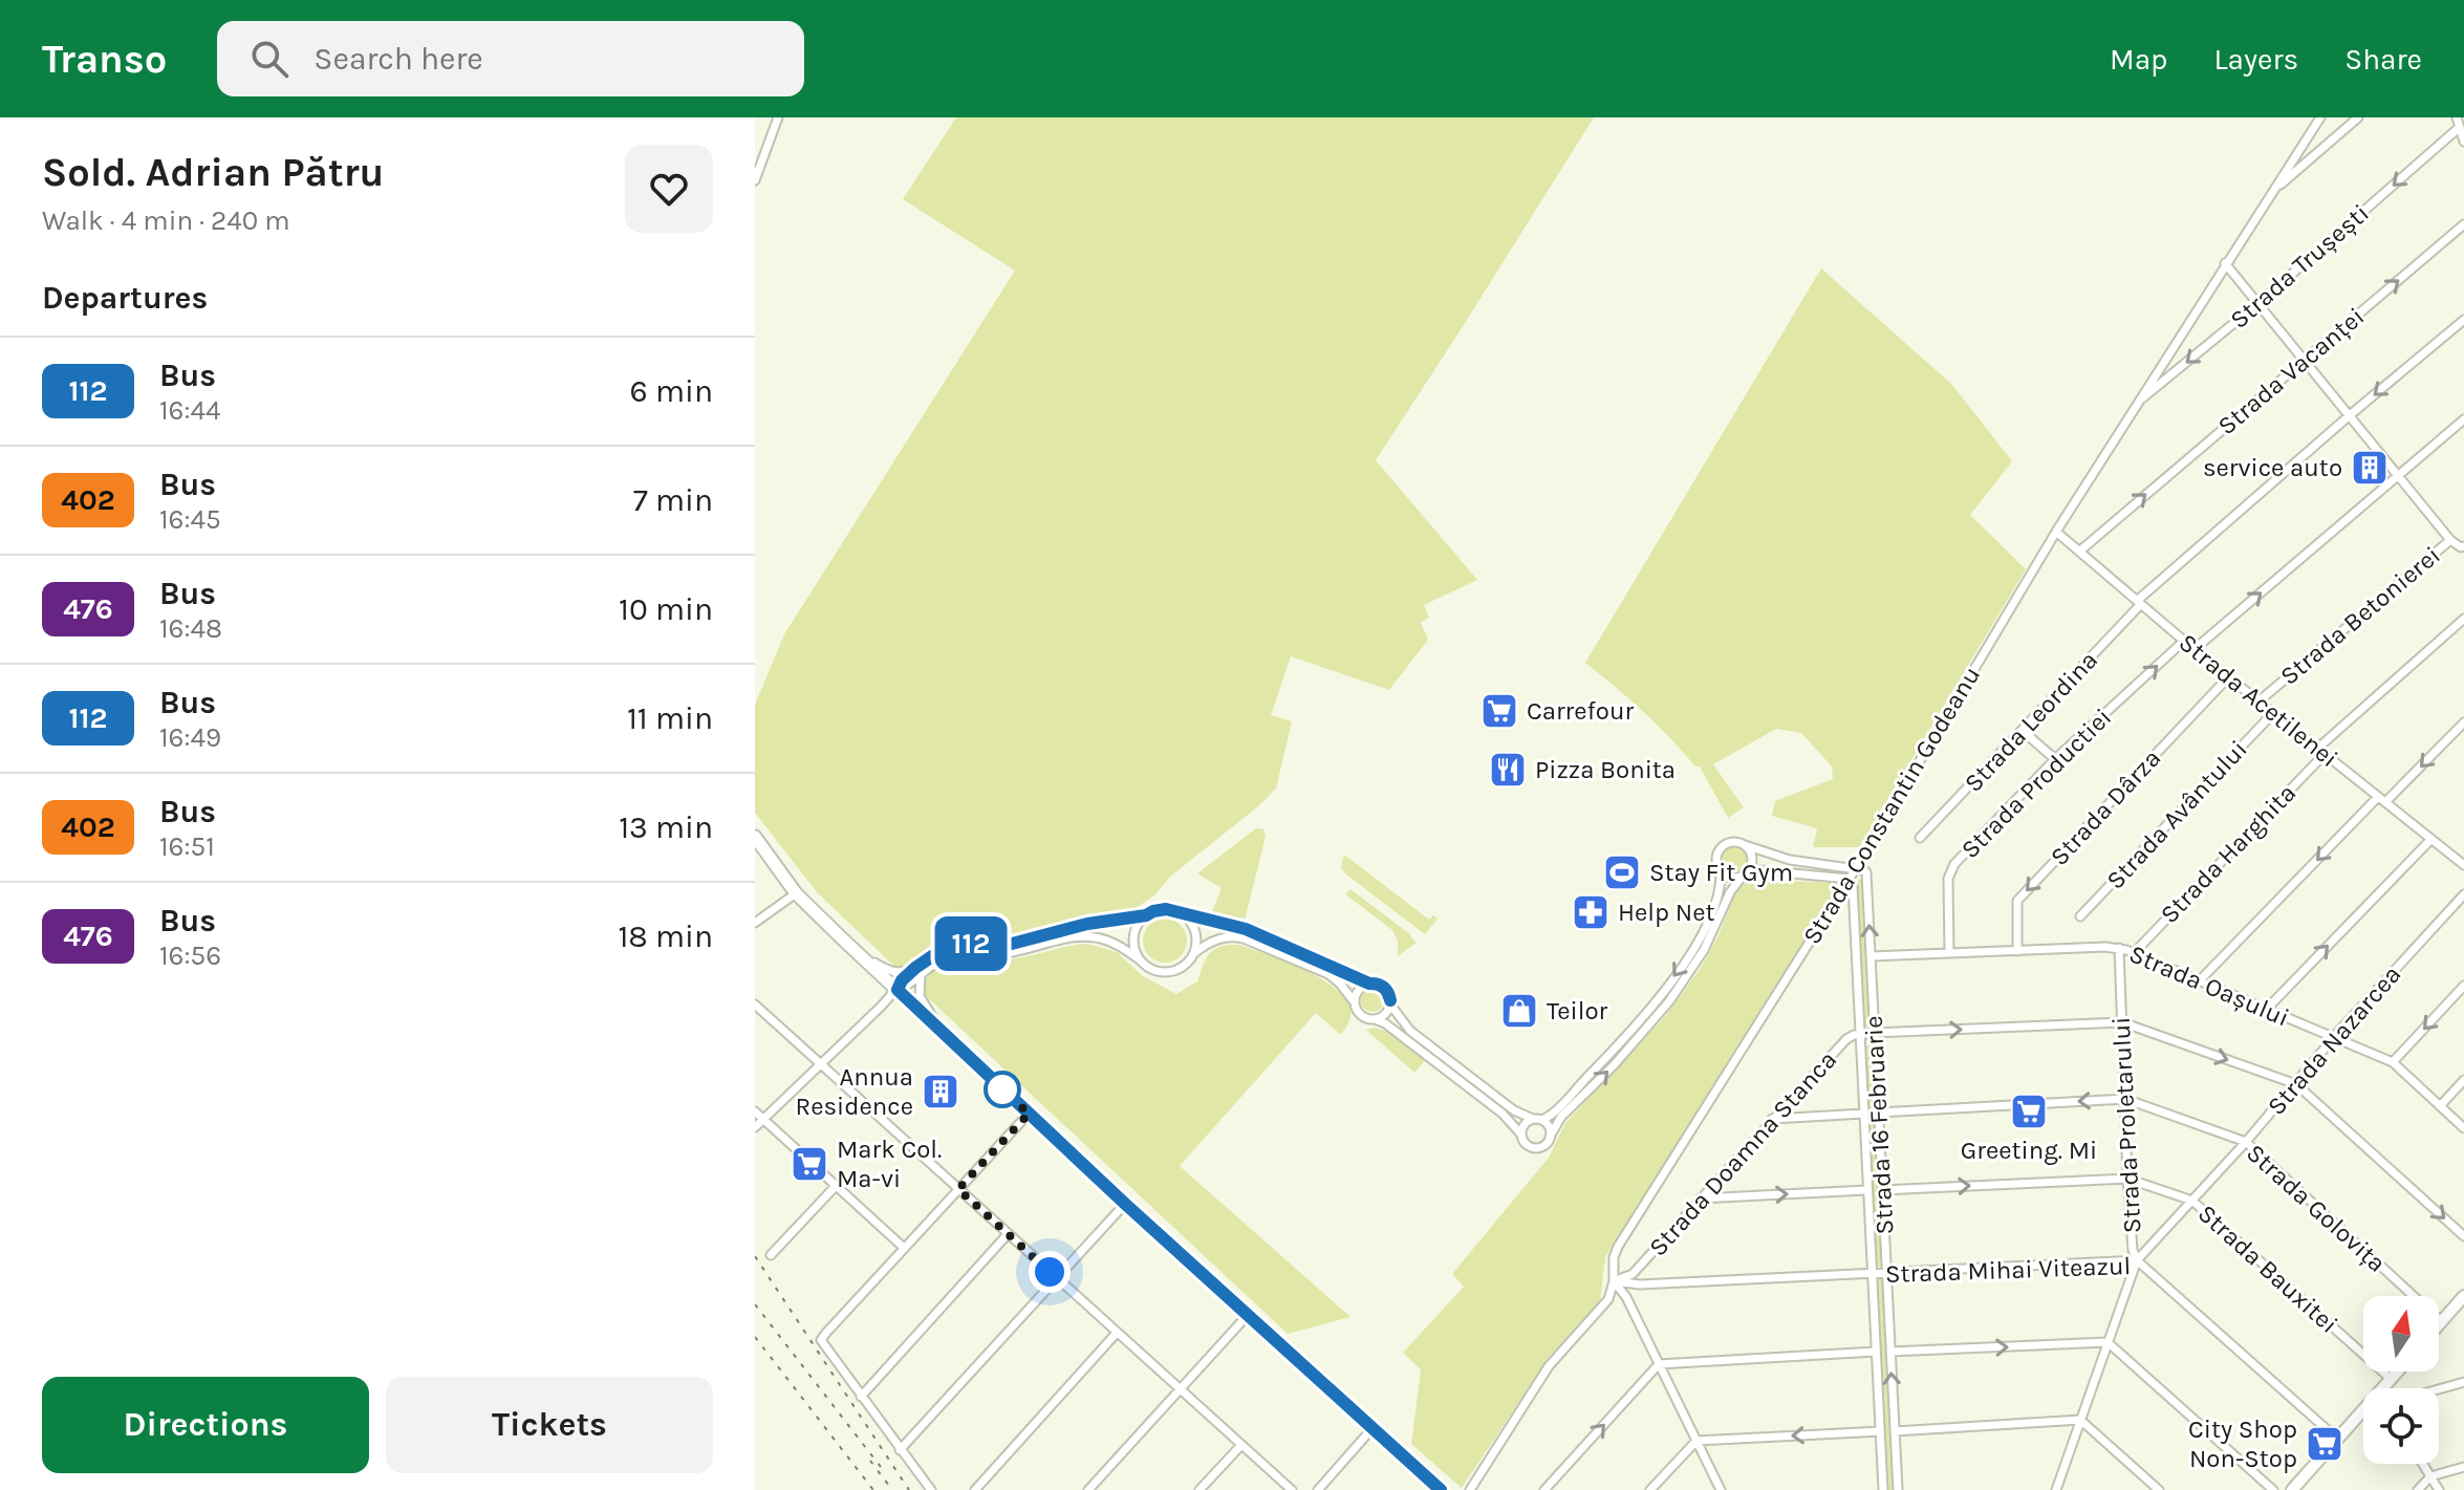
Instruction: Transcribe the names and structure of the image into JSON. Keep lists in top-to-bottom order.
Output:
{
  "streets": {
    "street": [
      "Strada Trușești",
      "Strada Vacanței",
      "Strada Betonierei",
      "Strada Acetilenei",
      "Strada Leordina",
      "Strada Productiei",
      "Strada Constantin Godeanu",
      "Strada Dârza",
      "Strada Avântului",
      "Strada Harghita",
      "Strada Oașului",
      "Strada Nazarcea",
      "Strada 16 Februarie",
      "Strada Proletarului",
      "Strada Doamna Stanca",
      "Strada Golovița",
      "Strada Bauxitei",
      "Strada Mihai Viteazul"
    ]
  },
  "crossings": [
    ["Strada Trușești", "Strada Constantin Godeanu"],
    ["Strada Vacanței", "Strada Acetilenei"],
    ["Strada Betonierei", "Strada Acetilenei"],
    ["Strada Acetilenei", "Strada Leordina"],
    ["Strada Acetilenei", "Strada Productiei"],
    ["Strada Acetilenei", "Strada Constantin Godeanu"],
    ["Strada Acetilenei", "Strada Dârza"],
    ["Strada Acetilenei", "Strada Avântului"],
    ["Strada Acetilenei", "Strada Harghita"],
    ["Strada Productiei", "Strada Oașului"],
    ["Strada Constantin Godeanu", "Strada 16 Februarie"],
    ["Strada Constantin Godeanu", "Strada Doamna Stanca"],
    ["Strada Constantin Godeanu", "Strada Mihai Viteazul"],
    ["Strada Dârza", "Strada Oașului"],
    ["Strada Harghita", "Strada Oașului"],
    ["Strada Oașului", "Strada Nazarcea"],
    ["Strada Oașului", "Strada 16 Februarie"],
    ["Strada Oașului", "Strada Proletarului"],
    ["Strada Nazarcea", "Strada Proletarului"],
    ["Strada Nazarcea", "Strada Golovița"],
    ["Strada Nazarcea", "Strada Bauxitei"],
    ["Strada Nazarcea", "Strada Mihai Viteazul"],
    ["Strada 16 Februarie", "Strada Doamna Stanca"],
    ["Strada 16 Februarie", "Strada Golovița"],
    ["Strada 16 Februarie", "Strada Bauxitei"],
    ["Strada 16 Februarie", "Strada Mihai Viteazul"],
    ["Strada Proletarului", "Strada Doamna Stanca"],
    ["Strada Proletarului", "Strada Golovița"],
    ["Strada Proletarului", "Strada Bauxitei"],
    ["Strada Proletarului", "Strada Mihai Viteazul"],
    ["Strada Doamna Stanca", "Strada Mihai Viteazul"]
  ],
  "one_way": [
    "Strada Trușești",
    "Strada Vacanței",
    "Strada Productiei",
    "Strada Dârza",
    "Strada Doamna Stanca",
    "Strada Golovița",
    "Strada Bauxitei"
  ],
  "places": {
    "building": ["service auto", "Annua Residence"],
    "supermarket": [
      "Carrefour",
      "Greeting. Mi",
      "Mark Col. Ma-vi",
      "City Shop Non-Stop"
    ],
    "restaurant": ["Pizza Bonita"],
    "sports": ["Stay Fit Gym"],
    "pharmacy": ["Help Net"],
    "shop": ["Teilor"]
  },
  "lines": ["bus line 112"],
  "north": "top",
  "page": {
    "header": "Transo",
    "search": "Search here",
    "nav": ["Map", "Layers", "Share"],
    "heading": [
      ["Sold. Adrian Pătru", "Walk · 4 min · 240 m"],
      "Departures"
    ],
    "on_map": "112",
    "list": [
      {
        "mark": "112",
        "name": "Bus",
        "note": "16:44",
        "value": "6 min"
      },
      {
        "mark": "402",
        "name": "Bus",
        "note": "16:45",
        "value": "7 min"
      },
      {
        "mark": "476",
        "name": "Bus",
        "note": "16:48",
        "value": "10 min"
      },
      {
        "mark": "112",
        "name": "Bus",
        "note": "16:49",
        "value": "11 min"
      },
      {
        "mark": "402",
        "name": "Bus",
        "note": "16:51",
        "value": "13 min"
      },
      {
        "mark": "476",
        "name": "Bus",
        "note": "16:56",
        "value": "18 min"
      }
    ],
    "buttons": ["Directions", "Tickets"]
  }
}
